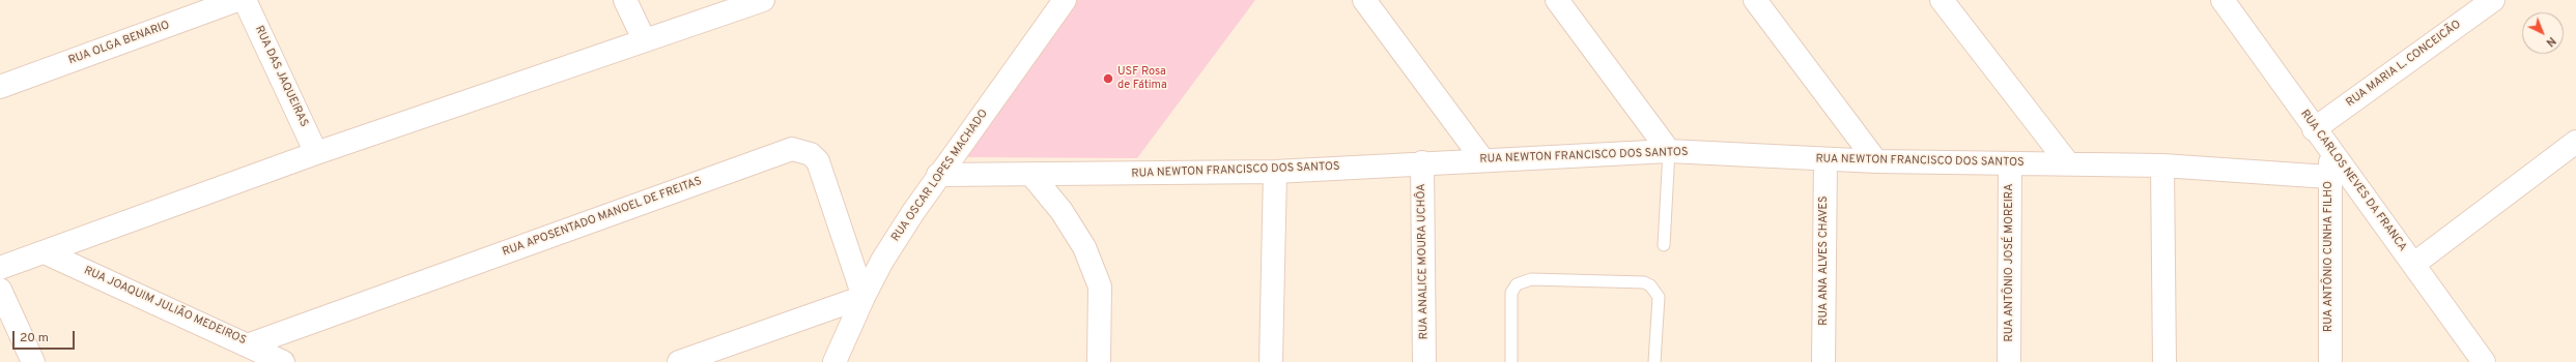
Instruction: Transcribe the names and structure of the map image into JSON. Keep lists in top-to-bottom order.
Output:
{
  "streets": {
    "street": [
      "RUA OLGA BENARIO",
      "RUA MARIA L. CONCEICÃO",
      "RUA DAS JAQUEIRAS",
      "RUA NEWTON FRANCISCO DOS SANTOS",
      "RUA OSCAR LOPES MACHADO",
      "RUA CARLOS NEVES DA FRANCA",
      "RUA APOSENTADO MANOEL DE FREITAS",
      "RUA ANTÔNIO CUNHA FILHO",
      "RUA ANA ALVES CHAVES",
      "RUA ANALICE MOURA UCHÔA",
      "RUA ANTÔNIO JOSÉ MOREIRA",
      "RUA JOAQUIM JULIÃO MEDEIROS"
    ]
  },
  "crossings": [
    ["RUA MARIA L. CONCEICÃO", "RUA CARLOS NEVES DA FRANCA"],
    ["RUA NEWTON FRANCISCO DOS SANTOS", "RUA OSCAR LOPES MACHADO"],
    ["RUA NEWTON FRANCISCO DOS SANTOS", "RUA ANTÔNIO CUNHA FILHO"],
    ["RUA NEWTON FRANCISCO DOS SANTOS", "RUA ANA ALVES CHAVES"],
    ["RUA NEWTON FRANCISCO DOS SANTOS", "RUA ANALICE MOURA UCHÔA"],
    ["RUA NEWTON FRANCISCO DOS SANTOS", "RUA ANTÔNIO JOSÉ MOREIRA"],
    ["RUA OSCAR LOPES MACHADO", "RUA APOSENTADO MANOEL DE FREITAS"],
    ["RUA CARLOS NEVES DA FRANCA", "RUA ANTÔNIO CUNHA FILHO"],
    ["RUA APOSENTADO MANOEL DE FREITAS", "RUA JOAQUIM JULIÃO MEDEIROS"]
  ],
  "places": ["USF Rosa de Fátima"],
  "scale_bar": "20 m",
  "north": "bottom right"
}
